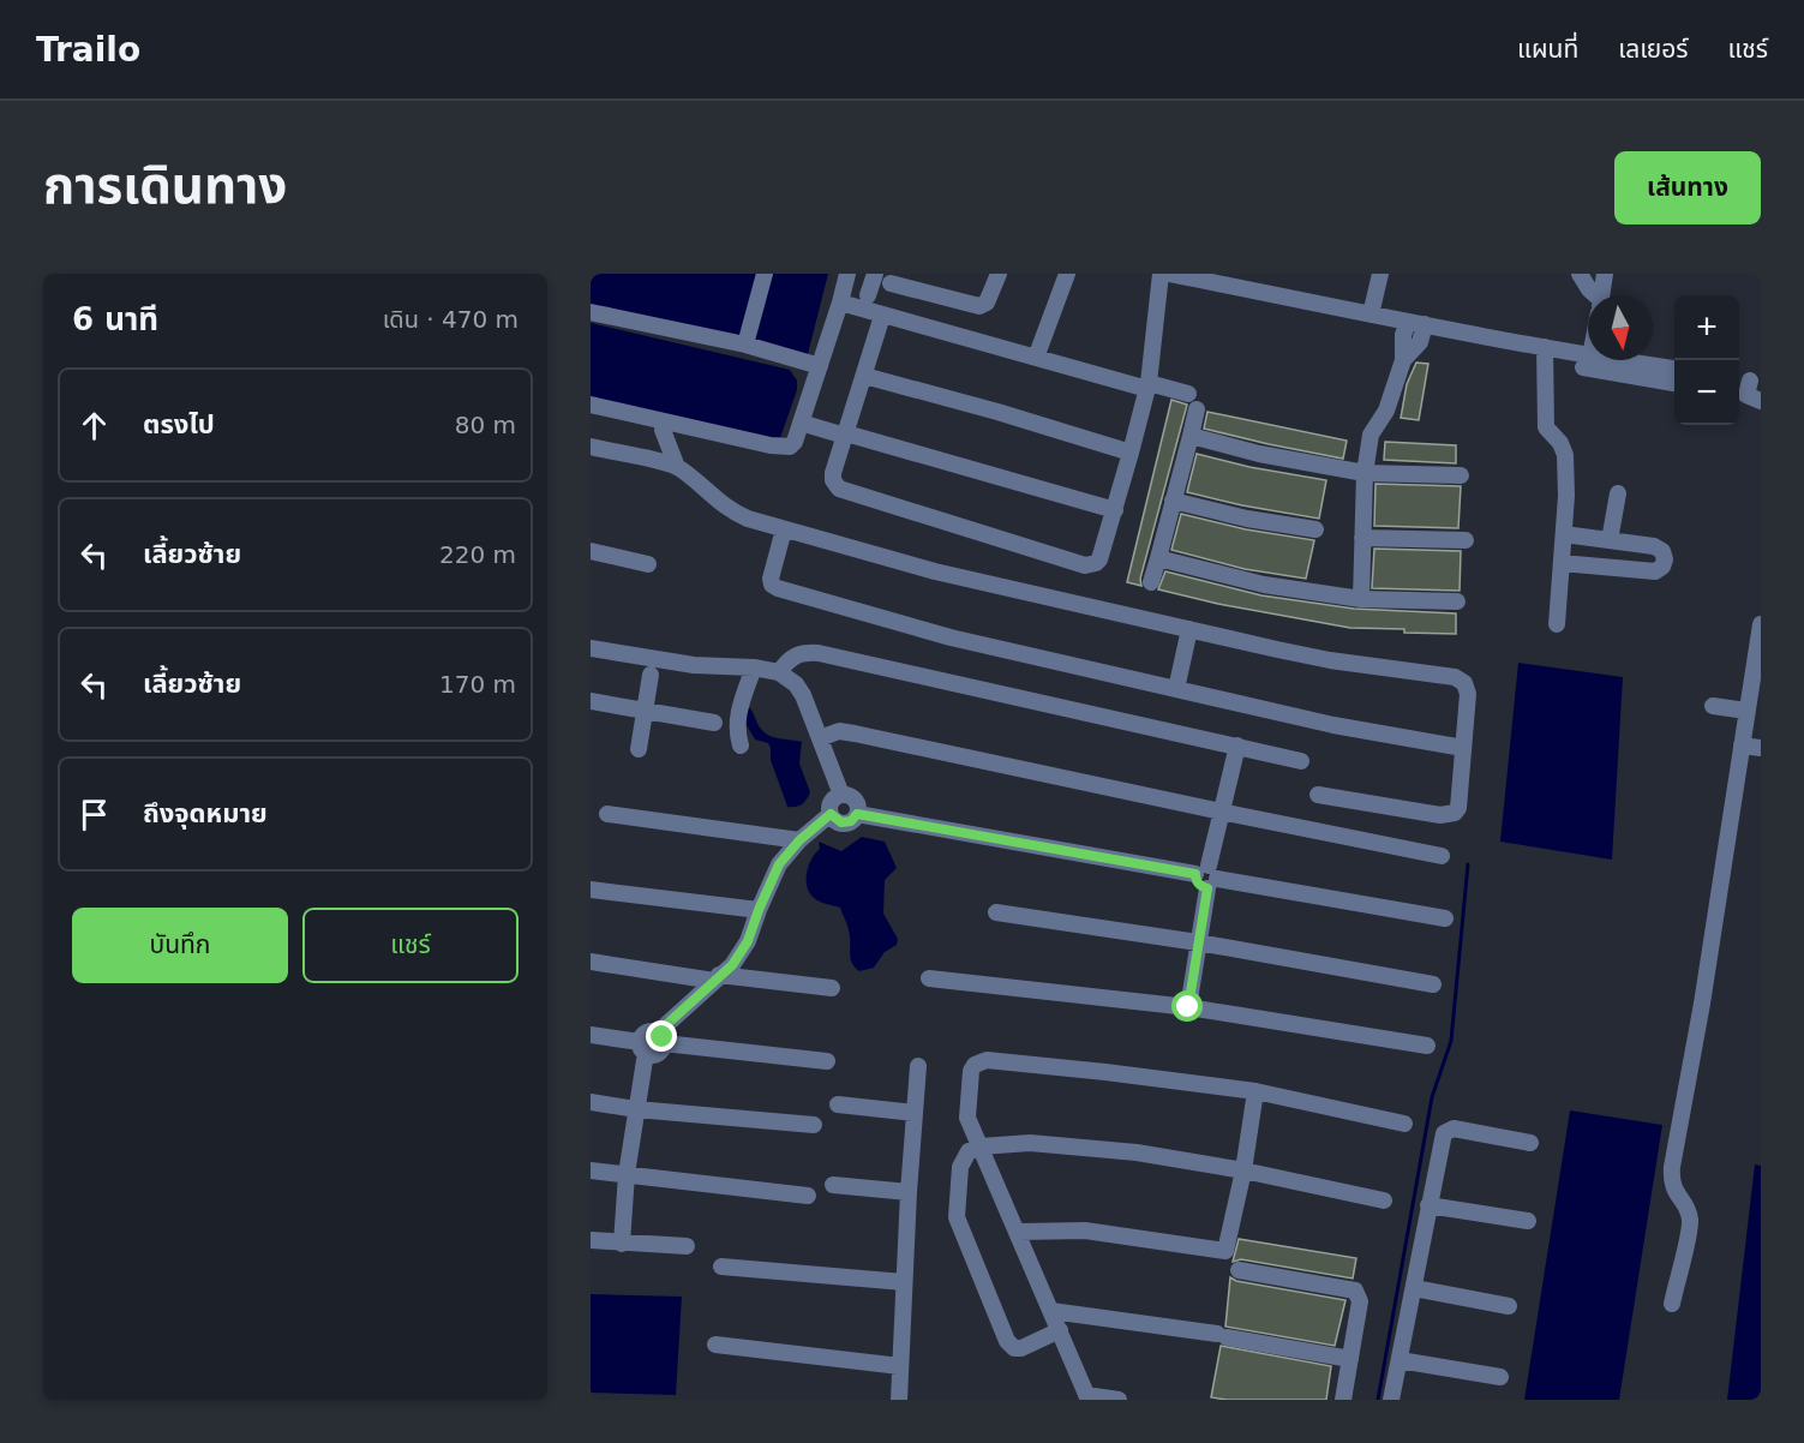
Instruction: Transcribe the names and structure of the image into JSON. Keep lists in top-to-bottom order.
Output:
{
  "north": "bottom",
  "page": {
    "header": "Trailo",
    "nav": ["แผนที่", "เลเยอร์", "แชร์"],
    "title": "การเดินทาง",
    "buttons": [
      "เส้นทาง",
      ["บันทึก", "แชร์"]
    ],
    "heading": ["6 นาที", "เดิน · 470 m"],
    "map_buttons": ["+", "−"],
    "list": [
      ["ตรงไป", "80 m"],
      ["เลี้ยวซ้าย", "220 m"],
      ["เลี้ยวซ้าย", "170 m"],
      "ถึงจุดหมาย"
    ]
  }
}
